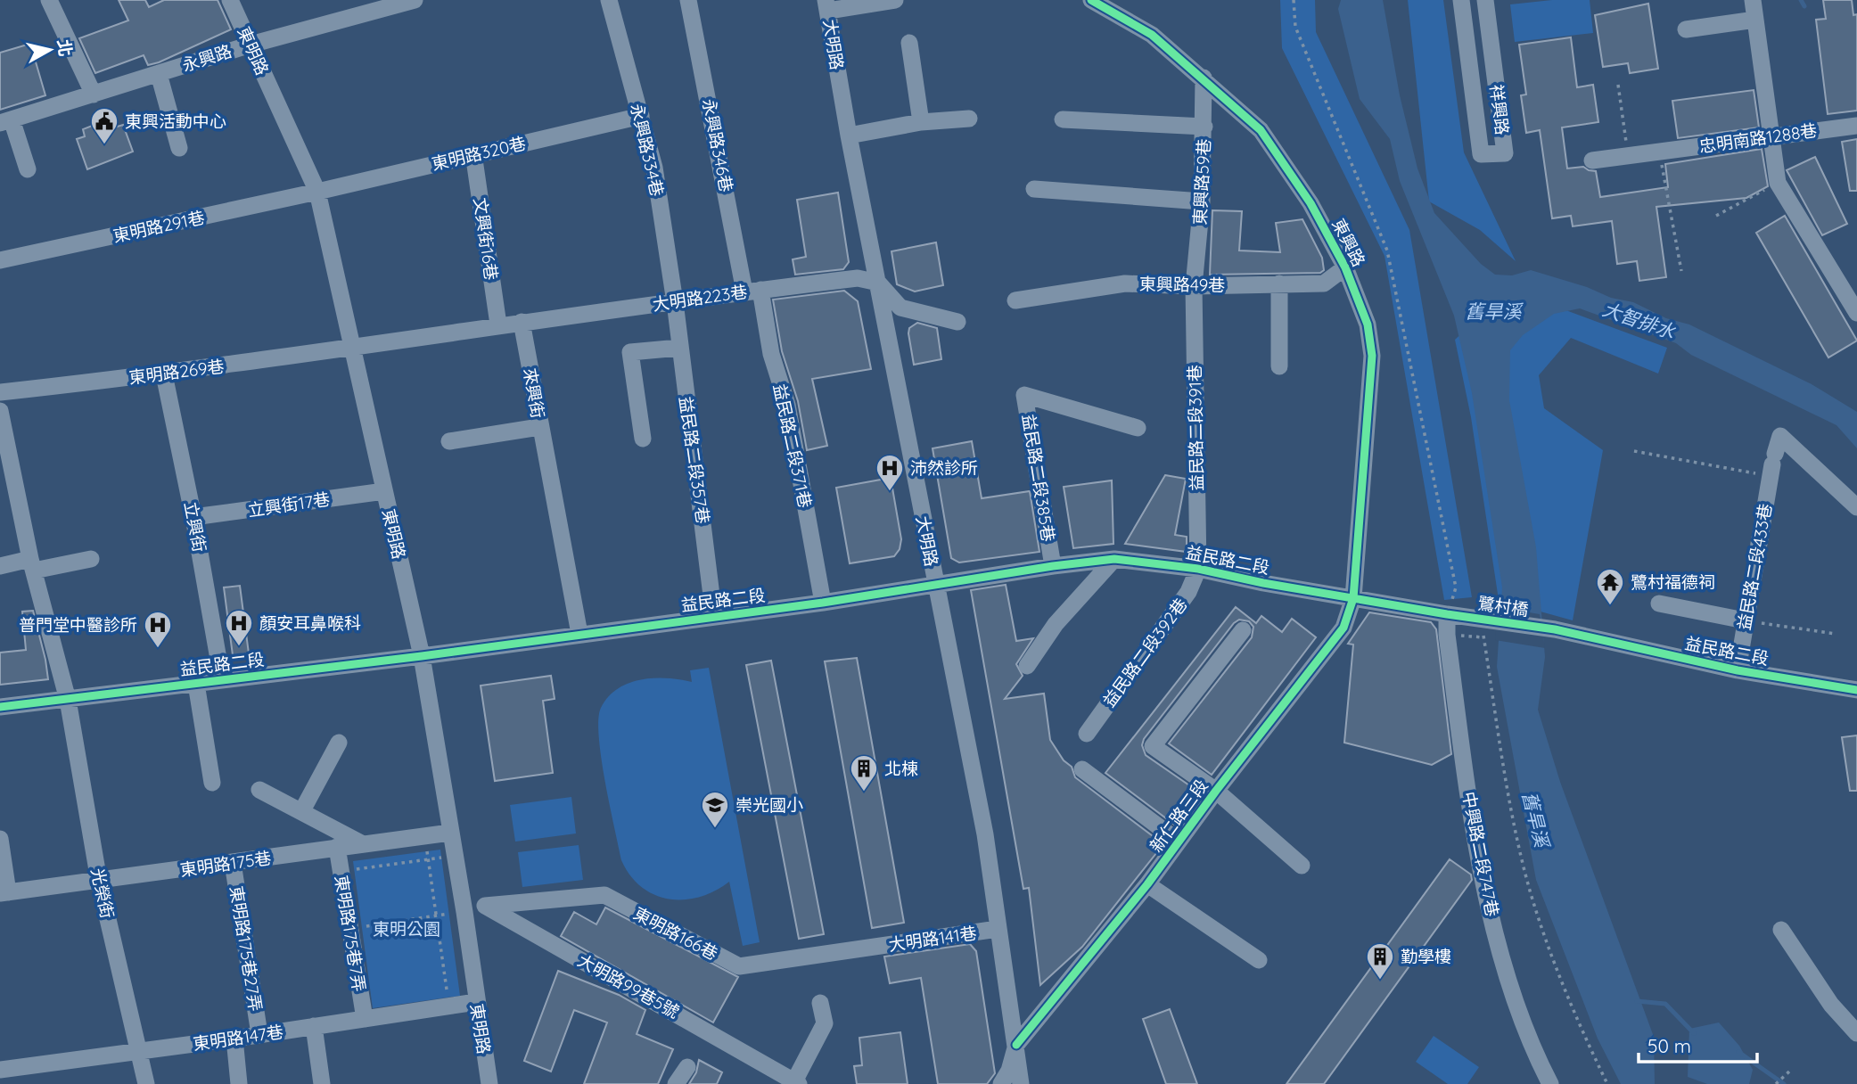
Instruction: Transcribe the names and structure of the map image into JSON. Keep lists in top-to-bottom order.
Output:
{
  "streets": {
    "street": [
      "大明路",
      "東明路",
      "永興路",
      "祥興路",
      "忠明南路1288巷",
      "永興路346巷",
      "永興路334巷",
      "東明路320巷",
      "東興路59巷",
      "東明路291巷",
      "文興街16巷",
      "東興路",
      "東興路49巷",
      "大明路223巷",
      "東明路269巷",
      "來興街",
      "益民路二段391巷",
      "益民路二段371巷",
      "益民路二段357巷",
      "益民路二段385巷",
      "立興街17巷",
      "立興街",
      "益民路二段",
      "益民路二段433巷",
      "鷺村橋",
      "益民路二段392巷",
      "新仁路三段",
      "中興路二段747巷",
      "東明路175巷",
      "光榮街",
      "東明路175巷7弄",
      "東明路166巷",
      "大明路141巷",
      "東明路175巷27弄",
      "大明路99巷5號",
      "東明路147巷"
    ]
  },
  "crossings": [
    ["大明路", "大明路223巷"],
    ["大明路", "益民路二段"],
    ["大明路", "新仁路三段"],
    ["大明路", "大明路141巷"],
    ["東明路", "永興路"],
    ["東明路", "東明路320巷"],
    ["東明路", "東明路291巷"],
    ["東明路", "東明路269巷"],
    ["東明路", "立興街17巷"],
    ["東明路", "益民路二段"],
    ["東明路", "東明路175巷"],
    ["東明路", "東明路147巷"],
    ["永興路346巷", "大明路223巷"],
    ["永興路346巷", "益民路二段371巷"],
    ["永興路334巷", "東明路320巷"],
    ["永興路334巷", "大明路223巷"],
    ["永興路334巷", "益民路二段357巷"],
    ["東明路320巷", "東明路291巷"],
    ["東明路320巷", "文興街16巷"],
    ["東興路59巷", "東興路"],
    ["東興路59巷", "東興路49巷"],
    ["東興路59巷", "益民路二段391巷"],
    ["東興路", "東興路49巷"],
    ["東興路", "益民路二段"],
    ["東興路", "新仁路三段"],
    ["東興路49巷", "益民路二段391巷"],
    ["大明路223巷", "來興街"],
    ["大明路223巷", "益民路二段371巷"],
    ["大明路223巷", "益民路二段357巷"],
    ["東明路269巷", "立興街"],
    ["來興街", "益民路二段"],
    ["益民路二段391巷", "益民路二段"],
    ["益民路二段391巷", "益民路二段392巷"],
    ["益民路二段371巷", "益民路二段"],
    ["益民路二段357巷", "益民路二段"],
    ["益民路二段385巷", "益民路二段"],
    ["立興街17巷", "立興街"],
    ["立興街", "益民路二段"],
    ["益民路二段", "益民路二段433巷"],
    ["益民路二段", "鷺村橋"],
    ["益民路二段", "益民路二段392巷"],
    ["益民路二段", "新仁路三段"],
    ["益民路二段", "中興路二段747巷"],
    ["益民路二段", "光榮街"],
    ["鷺村橋", "中興路二段747巷"],
    ["東明路175巷", "光榮街"],
    ["東明路175巷", "東明路175巷7弄"],
    ["東明路175巷", "東明路175巷27弄"],
    ["光榮街", "東明路147巷"],
    ["東明路175巷7弄", "東明路147巷"],
    ["東明路166巷", "大明路141巷"],
    ["東明路166巷", "大明路99巷5號"],
    ["東明路175巷27弄", "東明路147巷"]
  ],
  "water": ["舊旱溪", "大智排水"],
  "parks": ["東明公園"],
  "places": {
    "public building": ["東興活動中心"],
    "hospital": ["沛然診所", "顏安耳鼻喉科", "普門堂中醫診所"],
    "temple": ["鷺村福德祠"],
    "building": ["北棟", "勤學樓"],
    "school or university": ["崇光國小"]
  },
  "scale_bar": "50 m",
  "north": "right"
}
